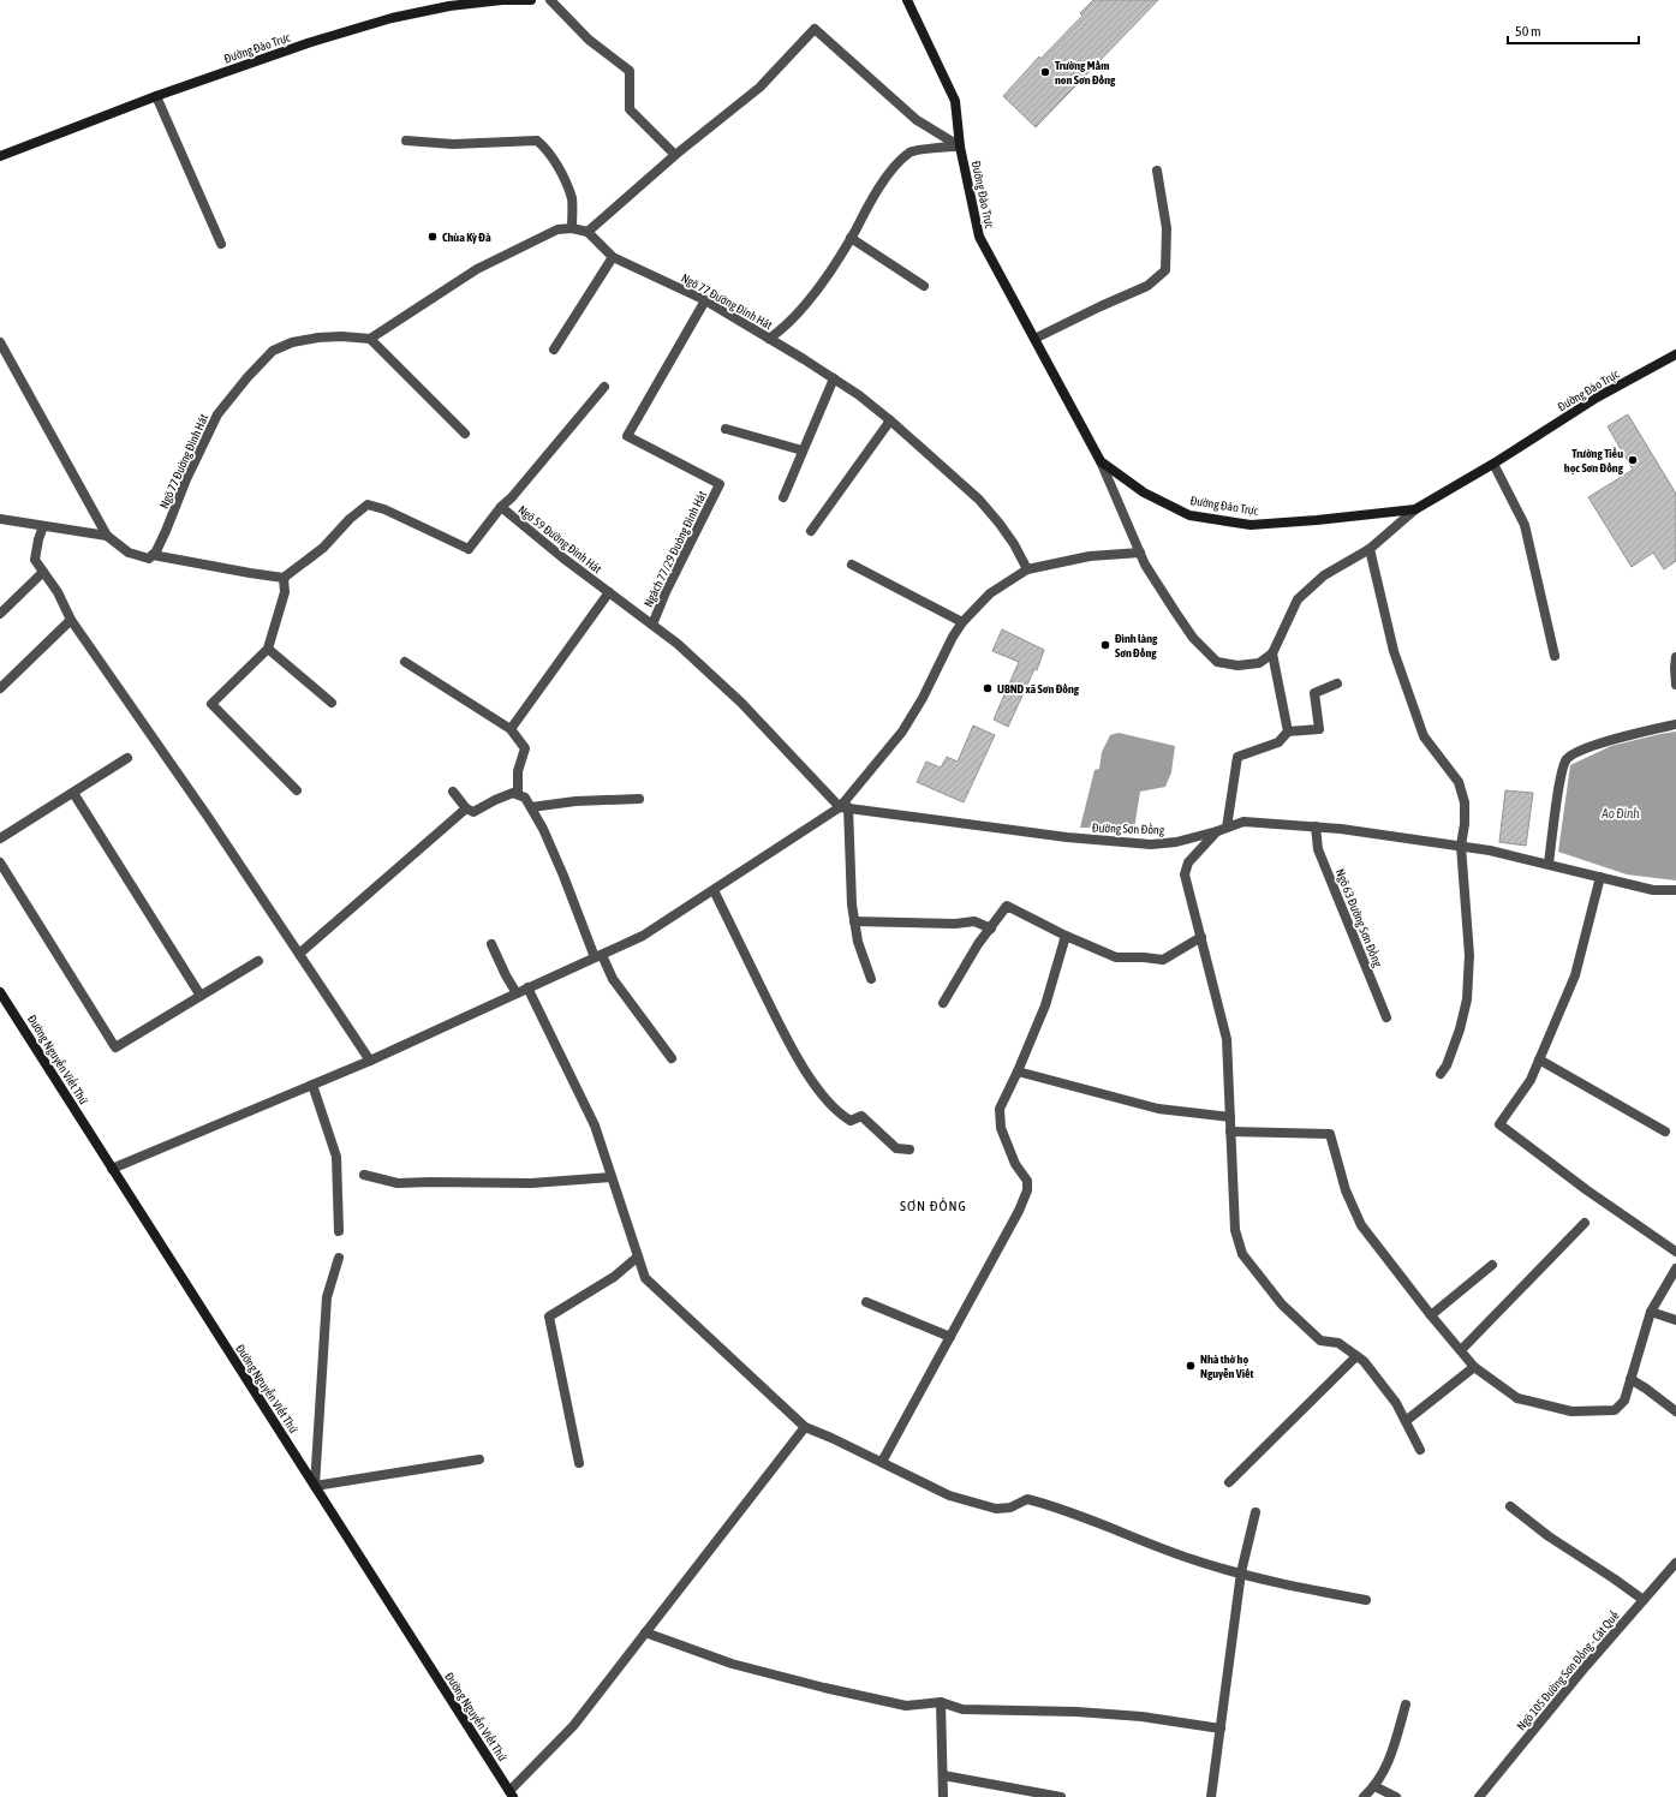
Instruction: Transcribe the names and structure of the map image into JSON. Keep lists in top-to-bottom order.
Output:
{
  "streets": {
    "street": [
      "Đường Đào Trực",
      "Ngõ 77 Đường Đình Hát",
      "Ngõ 59 Đường Đình Hát",
      "Ngách 77/29 Đuòng Đình Hát",
      "Đường Sơn Đồng",
      "Ngõ 63 Đường Sơn Đồng",
      "Đường Nguyễn Viết Thứ",
      "Ngõ 105 Đường Sơn Đồng - Cát Quế"
    ]
  },
  "crossings": [
    ["Ngõ 77 Đường Đình Hát", "Ngách 77/29 Đuòng Đình Hát"],
    ["Ngõ 59 Đường Đình Hát", "Ngách 77/29 Đuòng Đình Hát"],
    ["Ngõ 59 Đường Đình Hát", "Đường Sơn Đồng"],
    ["Đường Sơn Đồng", "Ngõ 63 Đường Sơn Đồng"]
  ],
  "districts": ["SƠN ĐỒNG"],
  "water": ["Ao Đình"],
  "places": [
    "Trường Mầm non Sơn Đồng",
    "Chùa Kỳ Đà",
    "Trường Tiểu học Sơn Đồng",
    "Đình làng Sơn Đồng",
    "UBND xã Sơn Đồng",
    "Nhà thờ họ Nguyễn Viết"
  ],
  "scale_bar": "50 m"
}
